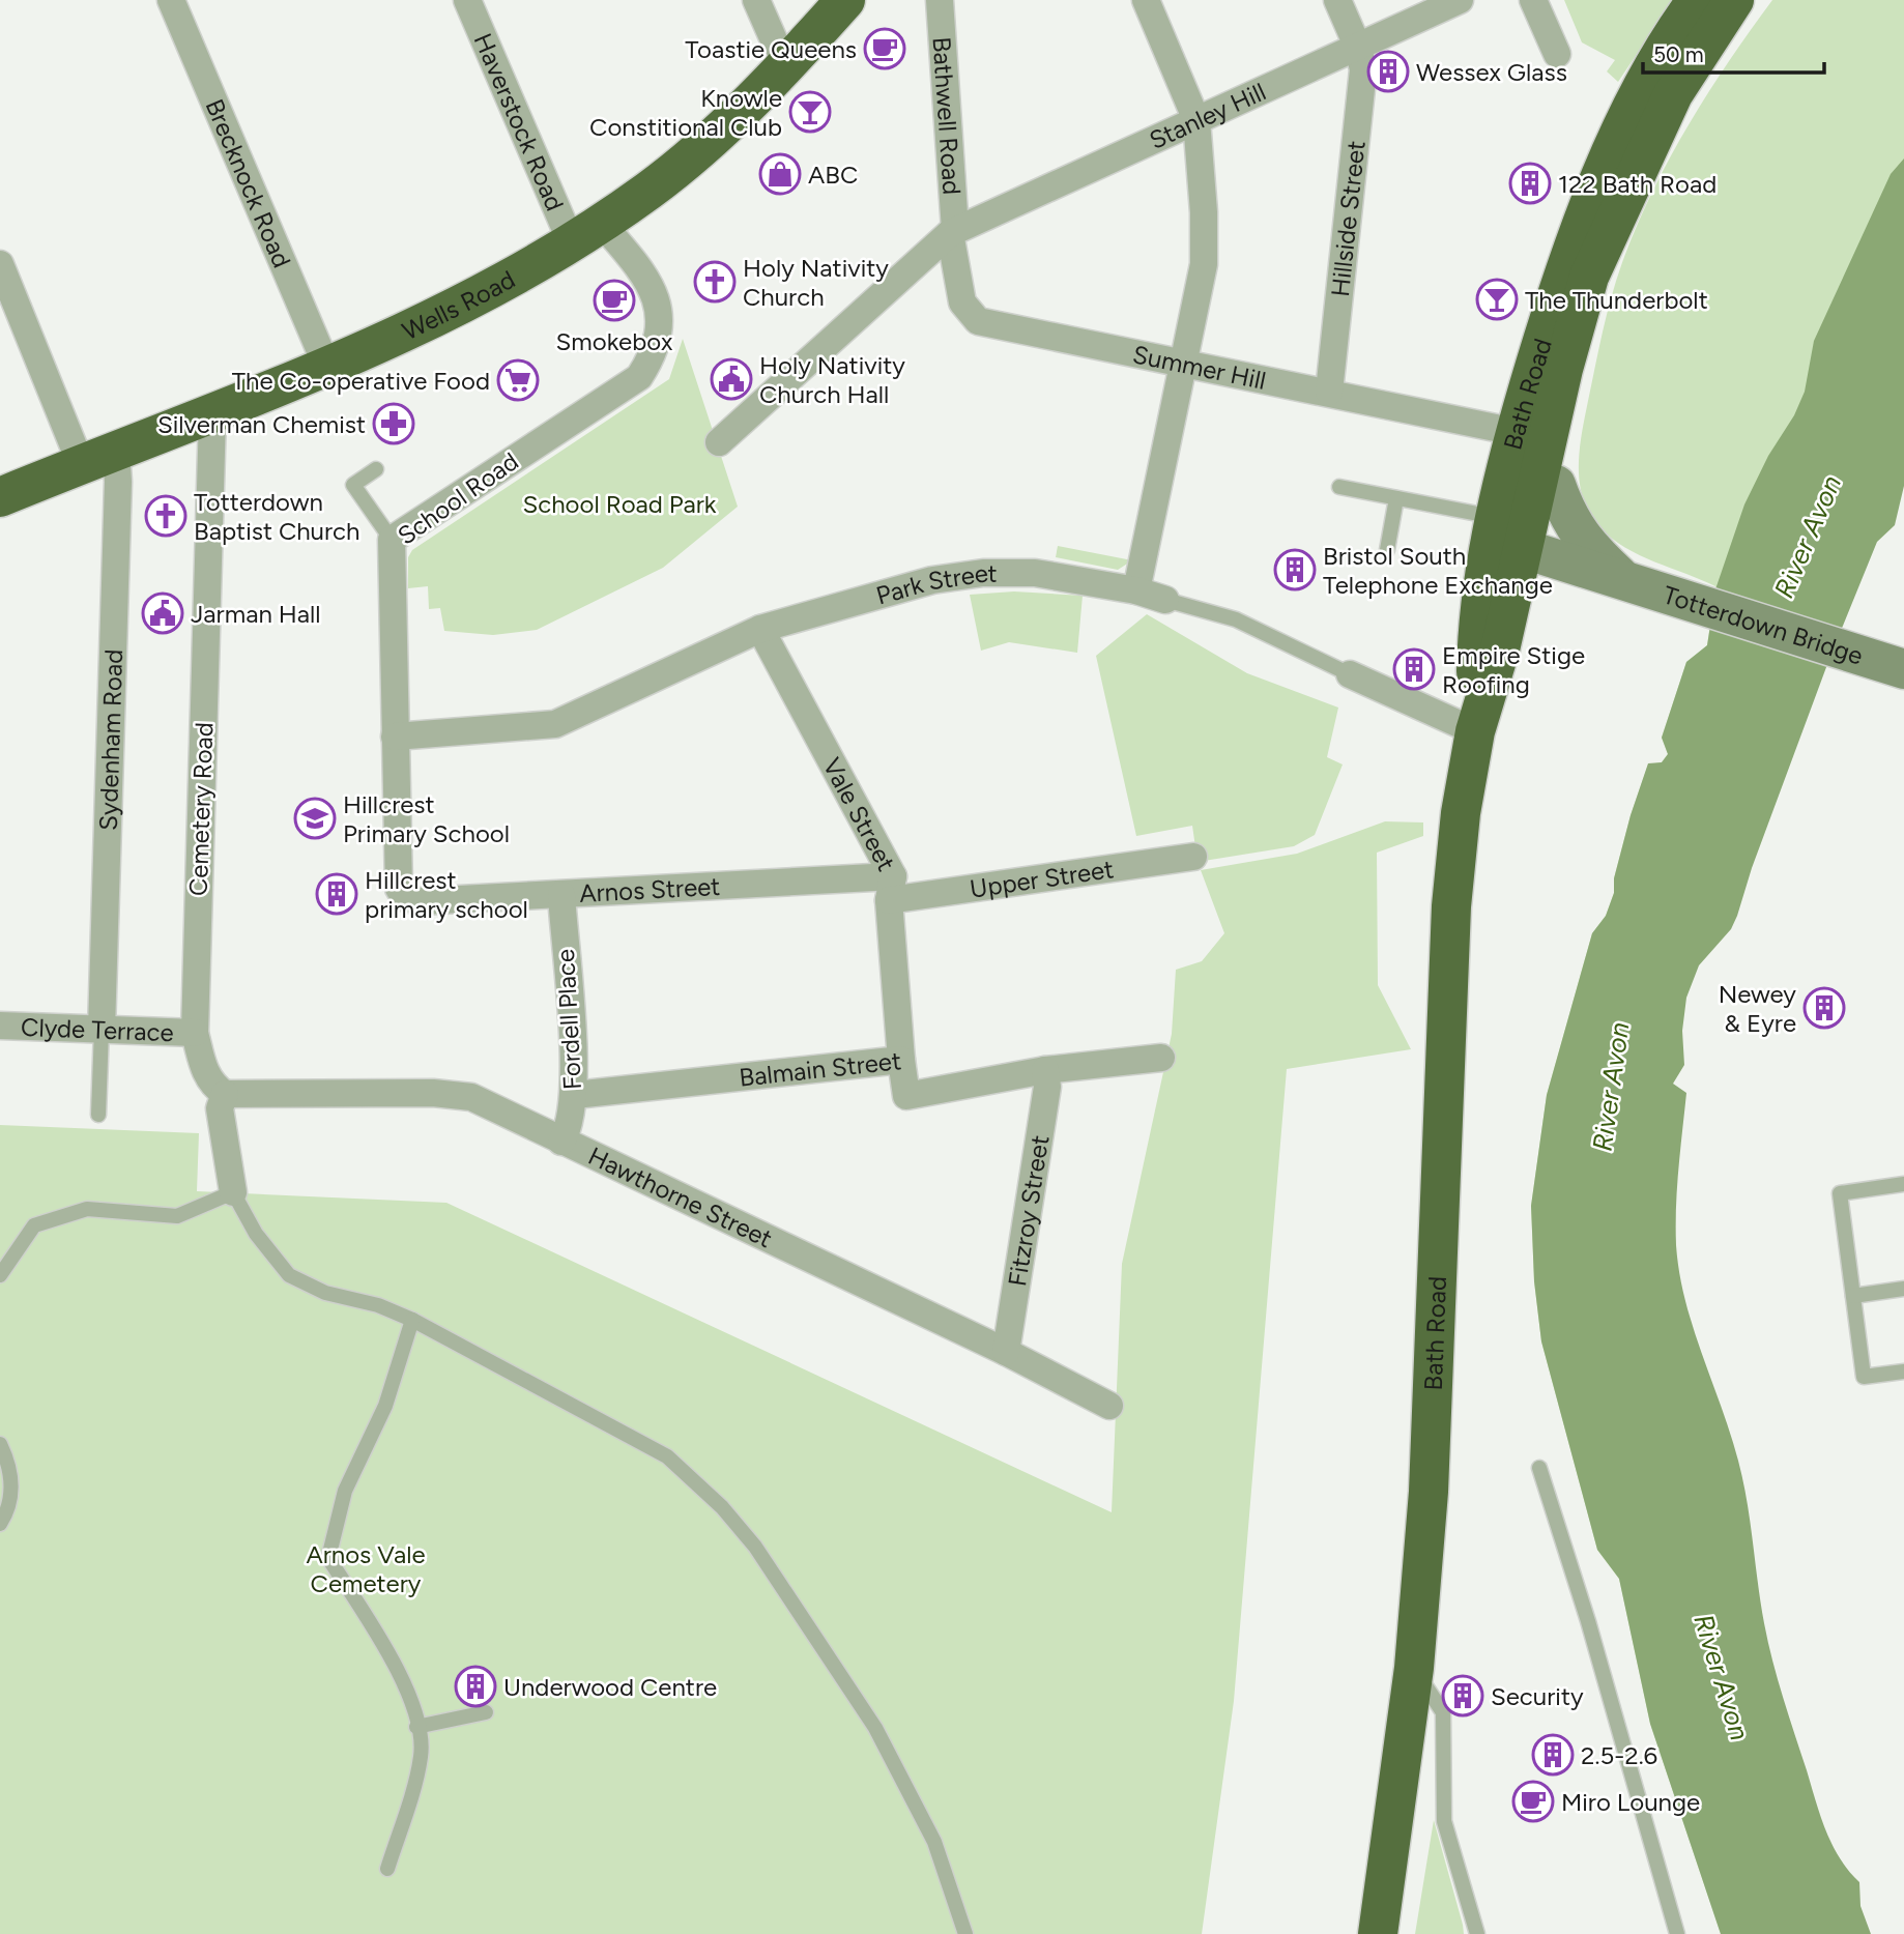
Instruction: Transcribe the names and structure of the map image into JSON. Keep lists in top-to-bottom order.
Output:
{
  "streets": {
    "highway": ["Wells Road", "Bath Road"],
    "street": [
      "Bathwell Road",
      "Stanley Hill",
      "Haverstock Road",
      "Brecknock Road",
      "Hillside Street",
      "Summer Hill",
      "School Road",
      "Park Street",
      "Totterdown Bridge",
      "Sydenham Road",
      "Cemetery Road",
      "Vale Street",
      "Upper Street",
      "Arnos Street",
      "Fordell Place",
      "Clyde Terrace",
      "Balmain Street",
      "Hawthorne Street",
      "Fitzroy Street"
    ]
  },
  "crossings": [
    ["Bathwell Road", "Stanley Hill"],
    ["Bathwell Road", "Summer Hill"],
    ["Stanley Hill", "Hillside Street"],
    ["Stanley Hill", "Summer Hill"],
    ["Haverstock Road", "Wells Road"],
    ["Haverstock Road", "School Road"],
    ["Brecknock Road", "Wells Road"],
    ["Hillside Street", "Summer Hill"],
    ["Wells Road", "School Road"],
    ["Wells Road", "Sydenham Road"],
    ["Wells Road", "Cemetery Road"],
    ["Summer Hill", "Bath Road"],
    ["Bath Road", "Park Street"],
    ["Bath Road", "Totterdown Bridge"],
    ["School Road", "Park Street"],
    ["School Road", "Arnos Street"],
    ["Park Street", "Vale Street"],
    ["Sydenham Road", "Clyde Terrace"],
    ["Cemetery Road", "Clyde Terrace"],
    ["Cemetery Road", "Hawthorne Street"],
    ["Vale Street", "Upper Street"],
    ["Vale Street", "Arnos Street"],
    ["Vale Street", "Balmain Street"],
    ["Upper Street", "Arnos Street"],
    ["Arnos Street", "Fordell Place"],
    ["Fordell Place", "Balmain Street"],
    ["Fordell Place", "Hawthorne Street"],
    ["Balmain Street", "Fitzroy Street"],
    ["Hawthorne Street", "Fitzroy Street"]
  ],
  "water": ["River Avon"],
  "parks": ["School Road Park", "Arnos Vale Cemetery"],
  "places": {
    "cafe": ["Toastie Queens", "Smokebox", "Miro Lounge"],
    "building": [
      "Wessex Glass",
      "122 Bath Road",
      "Bristol South Telephone Exchange",
      "Empire Stige Roofing",
      "Hillcrest primary school",
      "Newey & Eyre",
      "Underwood Centre",
      "Security",
      "2.5-2.6"
    ],
    "bar": ["Knowle Constitional Club", "The Thunderbolt"],
    "shop": ["ABC"],
    "church": ["Holy Nativity Church", "Totterdown Baptist Church"],
    "public building": ["Holy Nativity Church Hall", "Jarman Hall"],
    "supermarket": ["The Co-operative Food"],
    "pharmacy": ["Silverman Chemist"],
    "school or university": ["Hillcrest Primary School"]
  },
  "scale_bar": "50 m"
}
